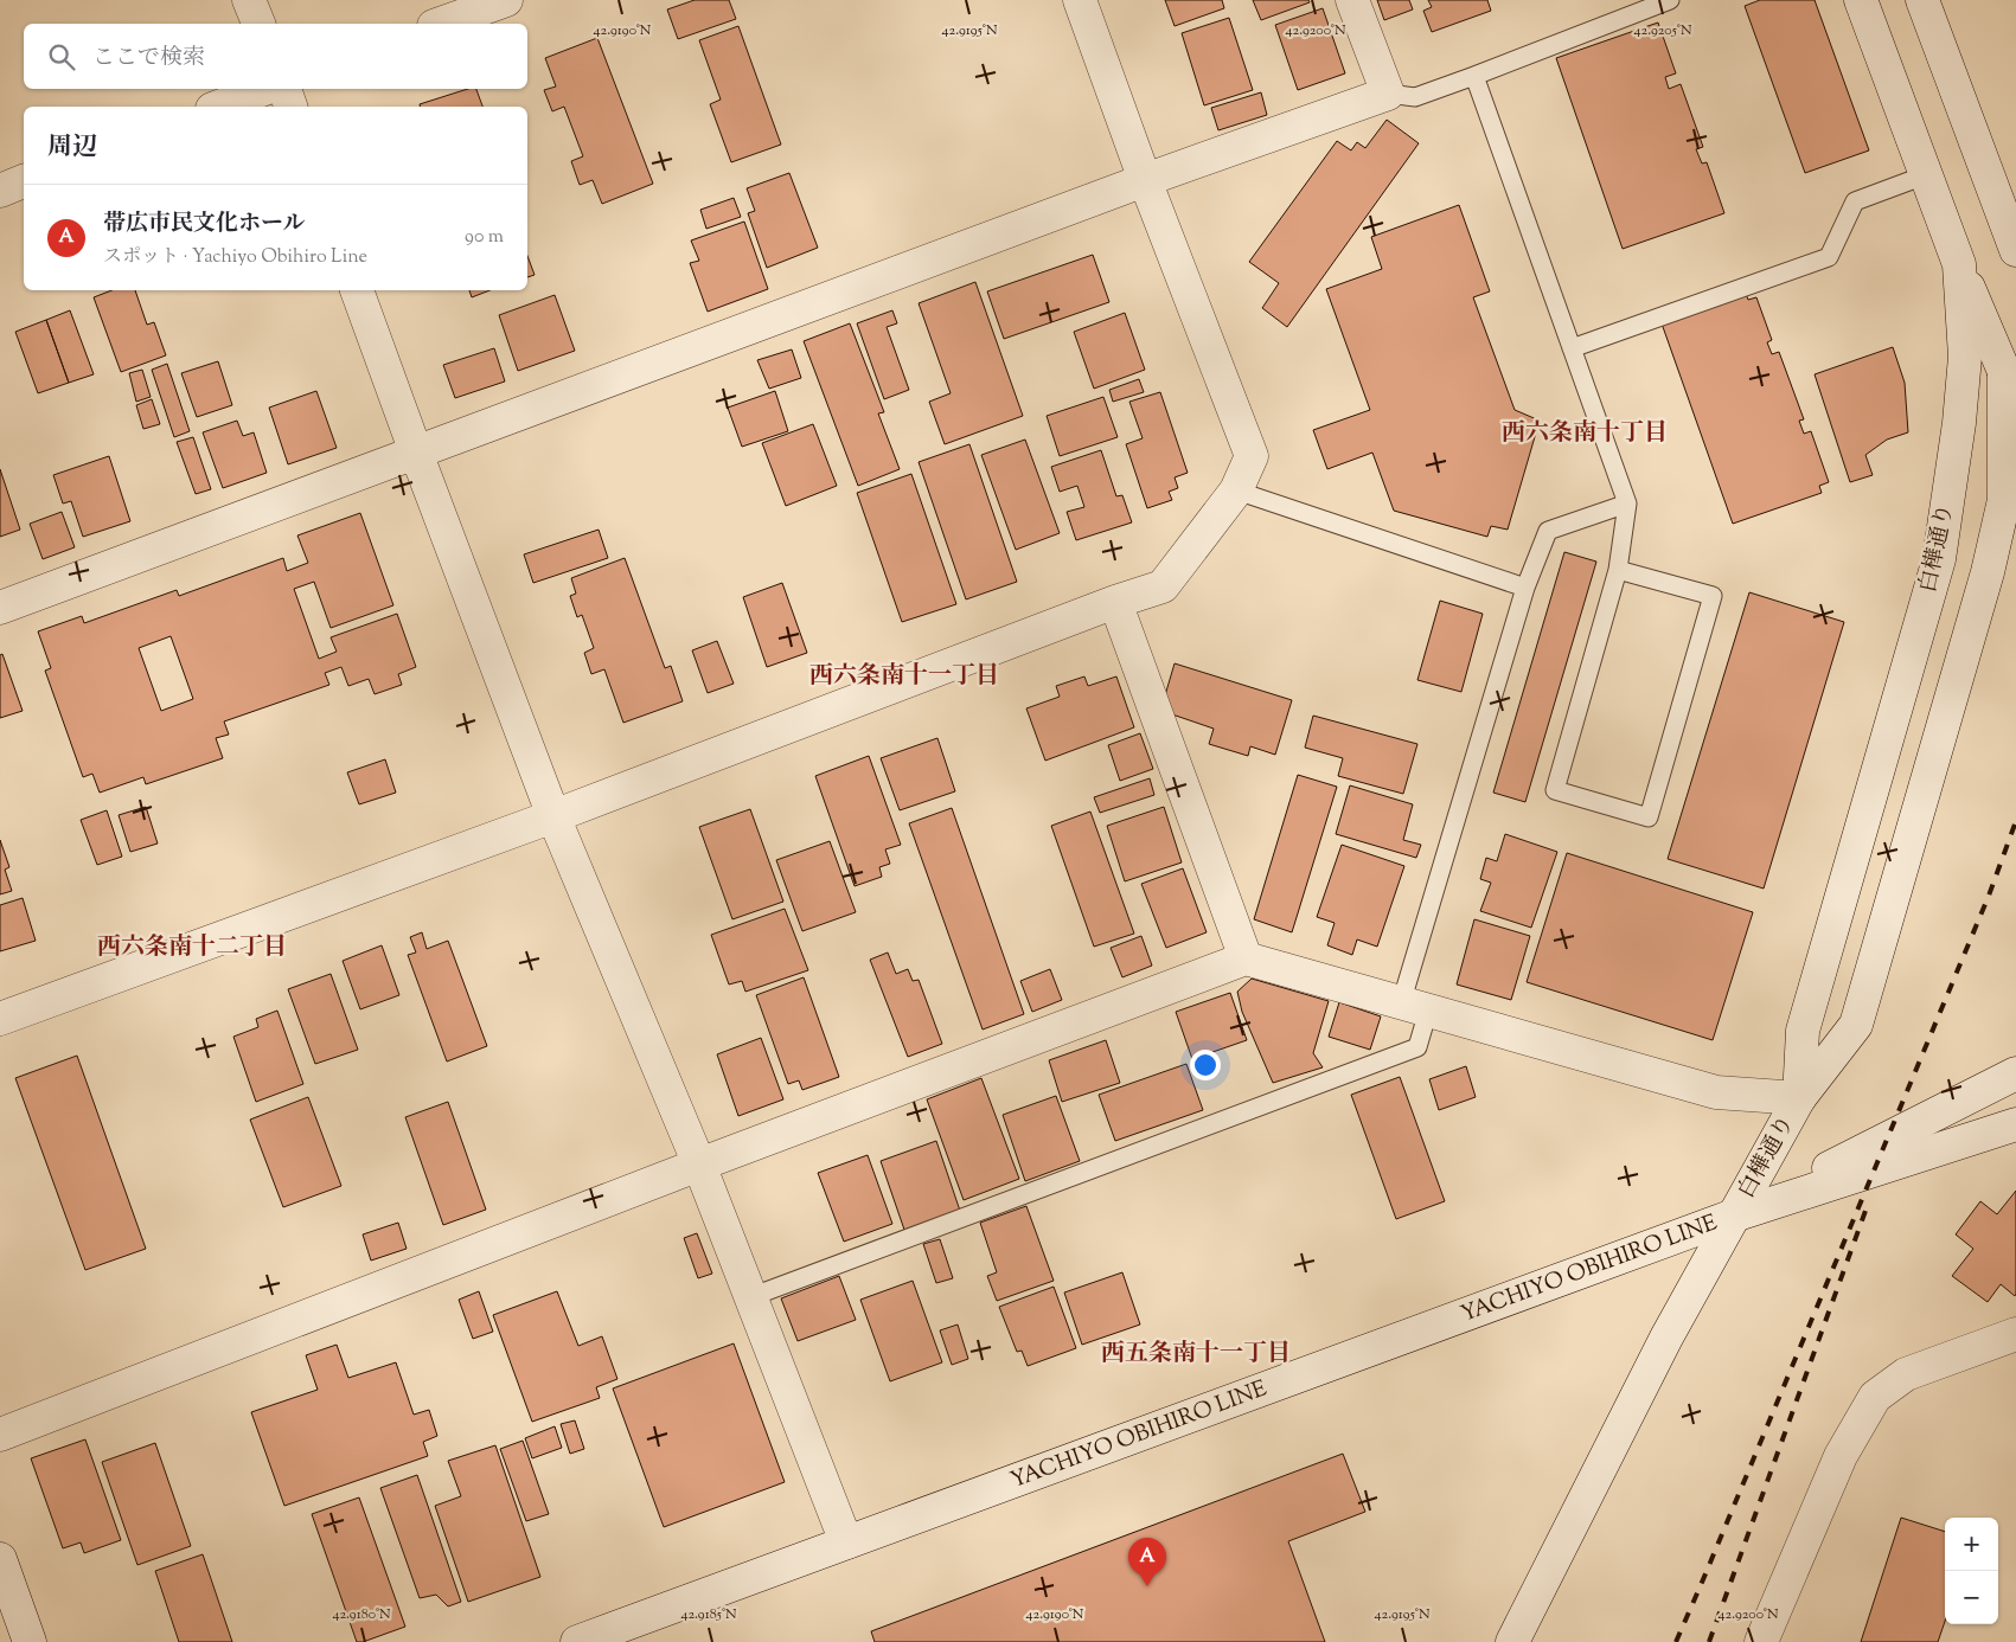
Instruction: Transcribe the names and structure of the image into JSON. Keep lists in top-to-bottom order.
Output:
{
  "streets": {
    "street": ["白樺通り", "YACHIYO OBIHIRO LINE"]
  },
  "crossings": [
    ["白樺通り", "YACHIYO OBIHIRO LINE"]
  ],
  "districts": [
    "西六条南十丁目",
    "西六条南十一丁目",
    "西六条南十二丁目",
    "西五条南十一丁目"
  ],
  "page": {
    "search": "ここで検索",
    "heading": "周辺",
    "list": [
      {
        "mark": "A",
        "name": "帯広市民文化ホール",
        "note": "スポット · Yachiyo Obihiro Line",
        "value": "90 m"
      }
    ],
    "map_buttons": ["+", "−"],
    "pins": "A"
  },
  "coordinates": [
    "42.9190°N",
    "42.9195°N",
    "42.9200°N",
    "42.9205°N",
    "42.9180°N",
    "42.9185°N"
  ]
}
